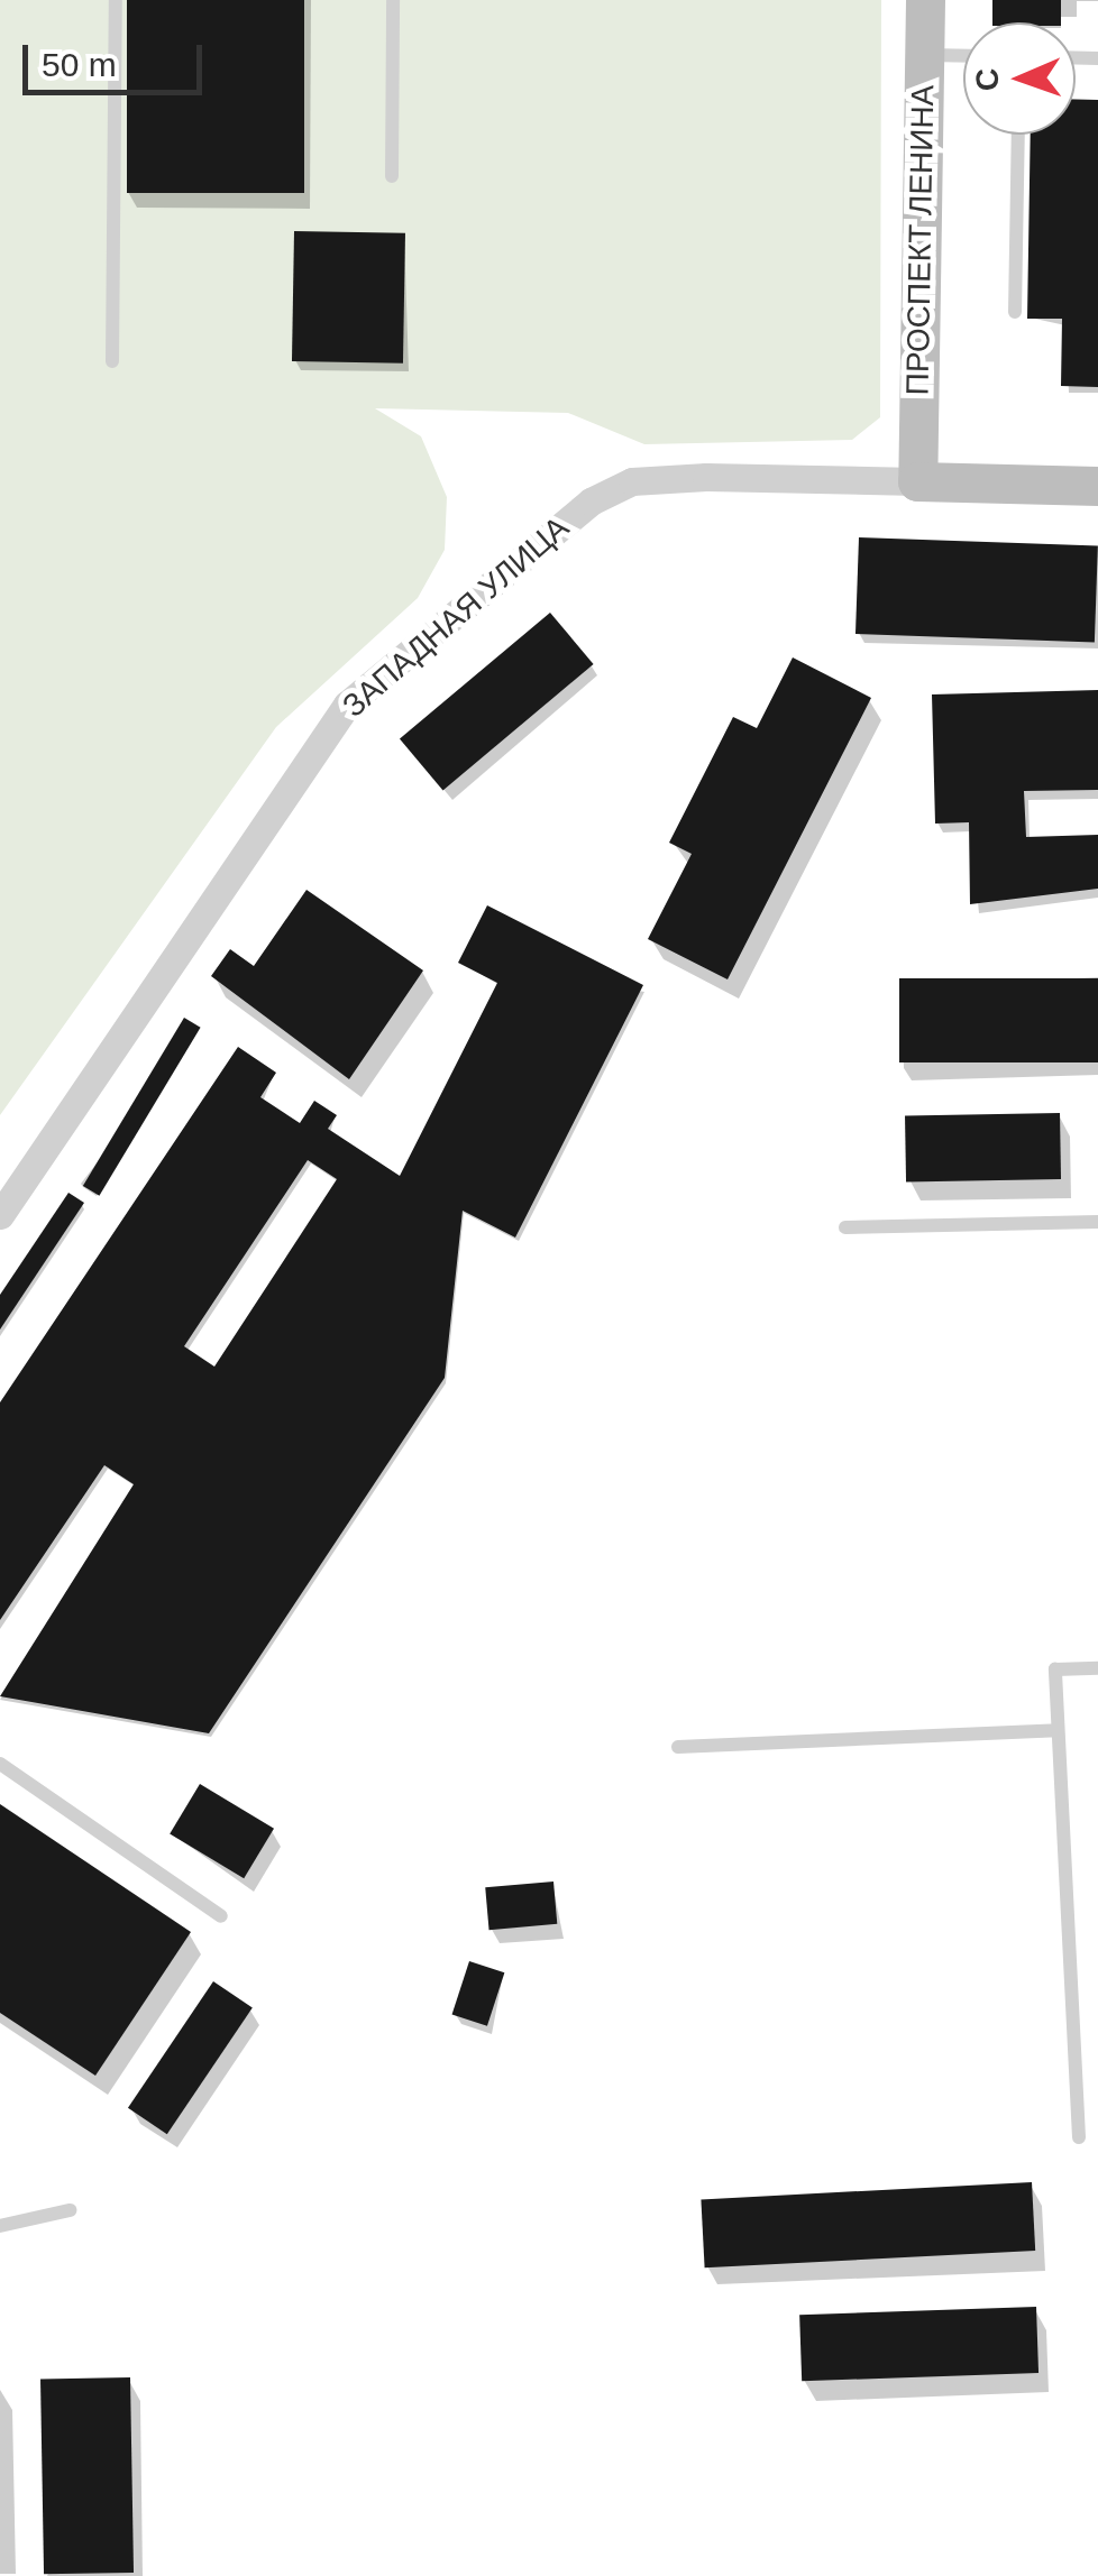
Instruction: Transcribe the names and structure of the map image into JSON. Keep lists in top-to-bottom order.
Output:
{
  "streets": {
    "street": ["ПРОСПЕКТ ЛЕНИНА", "ЗАПАДНАЯ УЛИЦА"]
  },
  "crossings": [
    ["ПРОСПЕКТ ЛЕНИНА", "ЗАПАДНАЯ УЛИЦА"]
  ],
  "scale_bar": "50 m",
  "north": "left"
}
